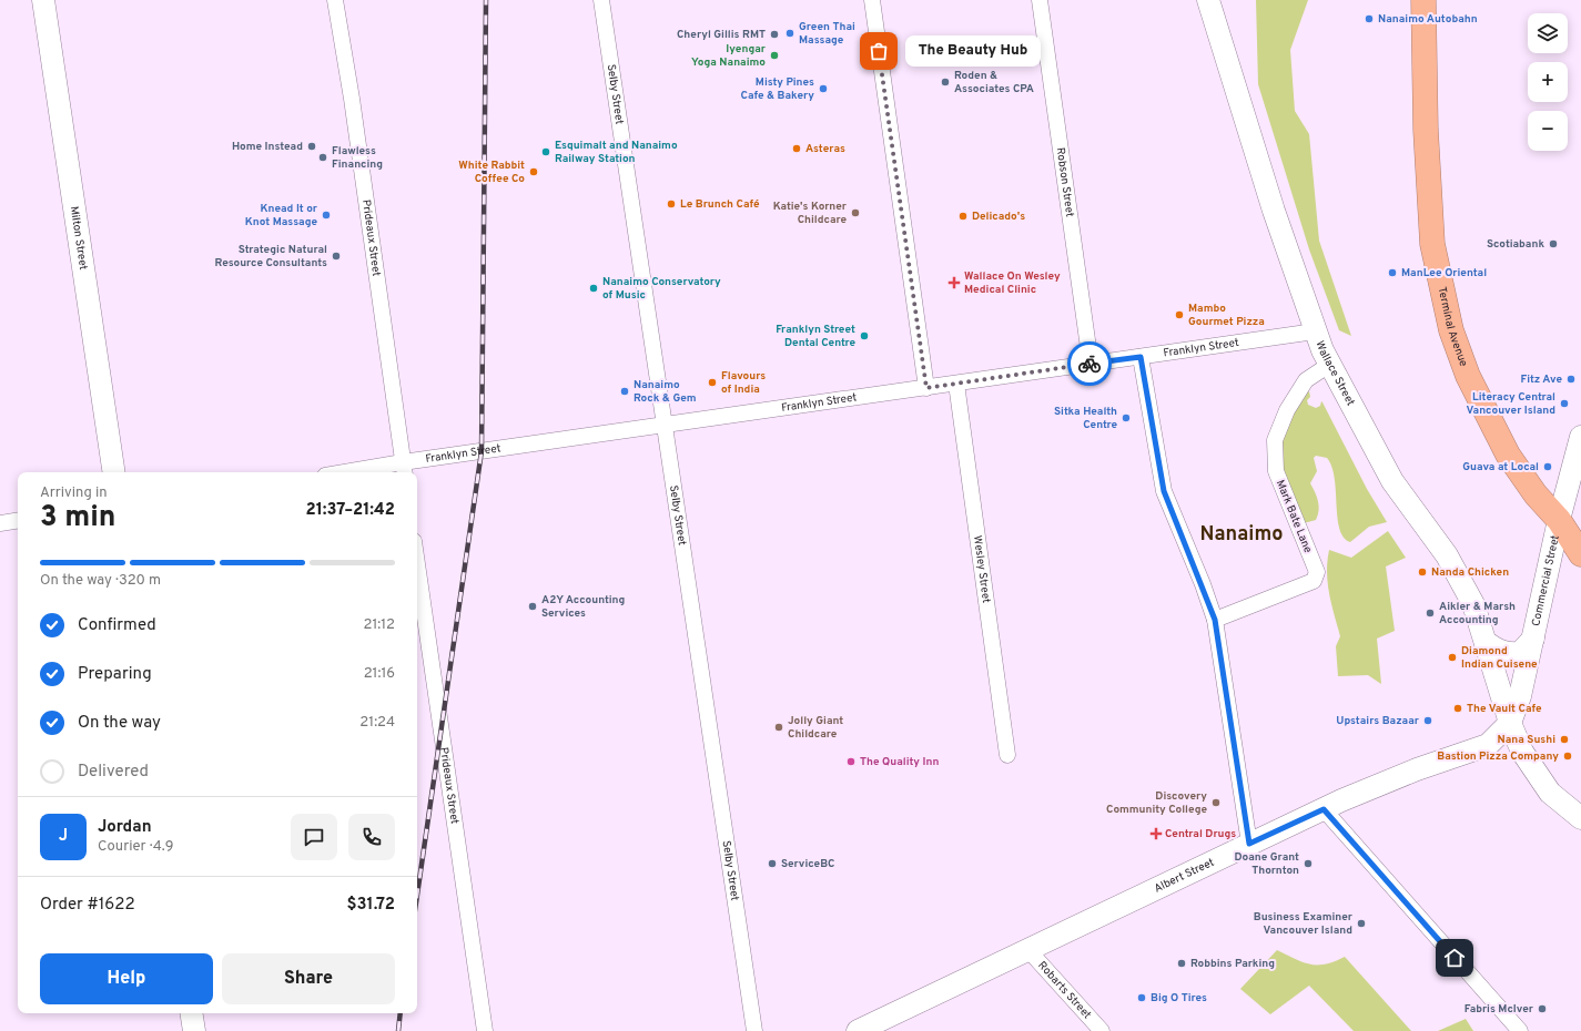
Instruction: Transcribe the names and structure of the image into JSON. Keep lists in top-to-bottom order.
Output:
{
  "streets": {
    "highway": ["Terminal Avenue"],
    "street": [
      "Selby Street",
      "Robson Street",
      "Milton Street",
      "Prideaux Street",
      "Franklyn Street",
      "Wallace Street",
      "Mark Bate Lane",
      "Wesley Street",
      "Commercial Street",
      "Albert Street",
      "Robarts Street"
    ]
  },
  "crossings": [
    ["Selby Street", "Franklyn Street"],
    ["Robson Street", "Franklyn Street"],
    ["Prideaux Street", "Franklyn Street"],
    ["Terminal Avenue", "Commercial Street"],
    ["Franklyn Street", "Wallace Street"],
    ["Franklyn Street", "Wesley Street"],
    ["Wallace Street", "Mark Bate Lane"],
    ["Wallace Street", "Commercial Street"],
    ["Wallace Street", "Albert Street"],
    ["Commercial Street", "Albert Street"],
    ["Albert Street", "Robarts Street"]
  ],
  "districts": ["Nanaimo"],
  "places": {
    "other": [
      "Nanaimo Autobahn",
      "Green Thai Massage",
      "Cheryl Gillis RMT",
      "The Beauty Hub",
      "Iyengar Yoga Nanaimo",
      "Roden & Associates CPA",
      "Misty Pines Cafe & Bakery",
      "Home Instead",
      "Asteras",
      "Esquimalt and Nanaimo Railway Station",
      "Flawless Financing",
      "White Rabbit Coffee Co",
      "Le Brunch Café",
      "Katie's Korner Childcare",
      "Knead It or Knot Massage",
      "Delicado's",
      "Scotiabank",
      "Strategic Natural Resource Consultants",
      "ManLee Oriental",
      "Nanaimo Conservatory of Music",
      "Mambo Gourmet Pizza",
      "Franklyn Street Dental Centre",
      "Fitz Ave",
      "Flavours of India",
      "Nanaimo Rock & Gem",
      "Literacy Central Vancouver Island",
      "Sitka Health Centre",
      "Guava at Local",
      "Nanda Chicken",
      "A2Y Accounting Services",
      "Aikler & Marsh Accounting",
      "Diamond Indian Cuisene",
      "The Vault Cafe",
      "Upstairs Bazaar",
      "Jolly Giant Childcare",
      "Nana Sushi",
      "Bastion Pizza Company",
      "The Quality Inn",
      "Discovery Community College",
      "ServiceBC",
      "Doane Grant Thornton",
      "Business Examiner Vancouver Island",
      "Robbins Parking",
      "Big O Tires",
      "Fabris McIver"
    ],
    "health": ["Wallace On Wesley Medical Clinic", "Central Drugs"]
  },
  "page": {
    "map_buttons": ["+", "−"],
    "bubble": "The Beauty Hub",
    "heading": ["3 min", "Arriving in", "21:37–21:42"],
    "panel": [
      "Jordan",
      "Courier · 4.9",
      "Order #1622",
      "$31.72"
    ],
    "bar": "On the way · 320 m",
    "list": [
      ["Confirmed", "21:12"],
      ["Preparing", "21:16"],
      ["On the way", "21:24"],
      "Delivered"
    ],
    "round": "J",
    "buttons": ["Help", "Share"]
  }
}
